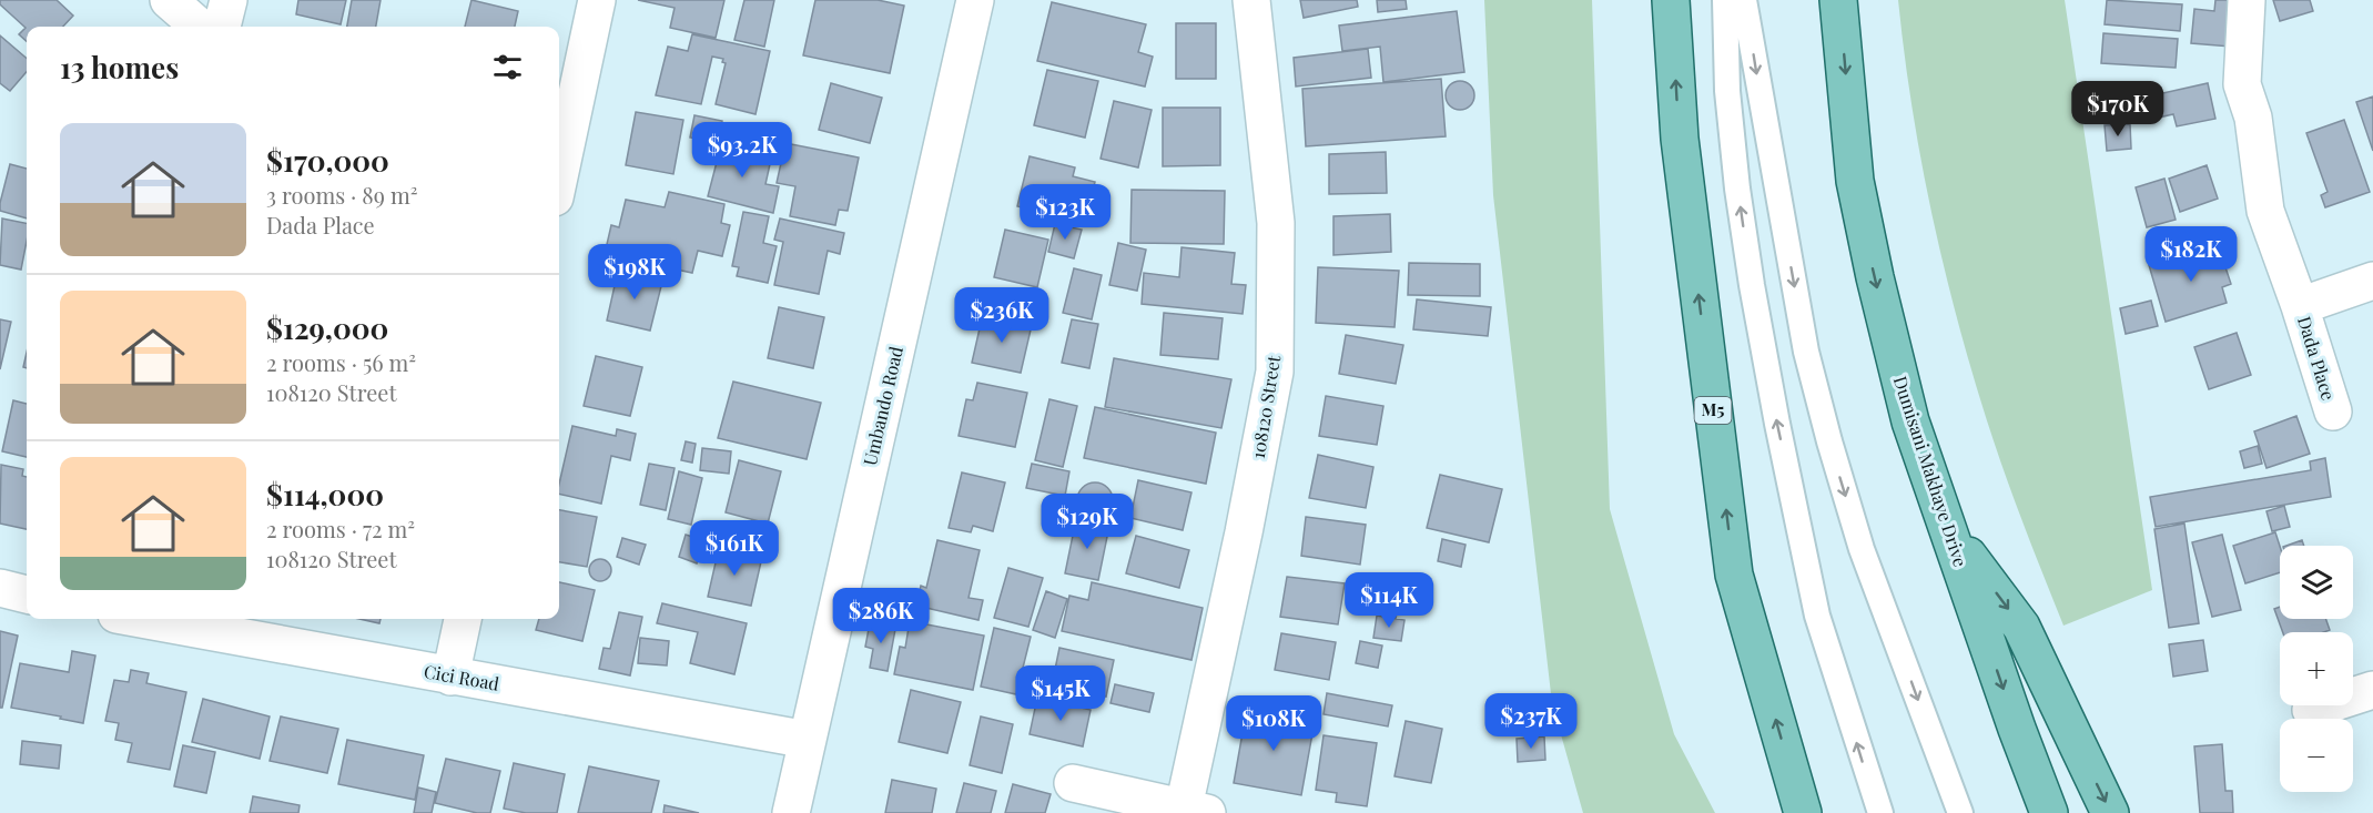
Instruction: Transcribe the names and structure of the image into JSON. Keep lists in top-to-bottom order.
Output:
{
  "streets": {
    "main road": ["M5", "Dumisani Makhaye Drive"],
    "street": [
      "Dada Place",
      "Umbando Road",
      "108120 Street",
      "Cici Road"
    ]
  },
  "crossings": [
    ["Umbando Road", "Cici Road"]
  ],
  "page": {
    "heading": "13 homes",
    "price": [
      "$170K",
      "$93.2K",
      "$123K",
      "$182K",
      "$198K",
      "$236K",
      "$129K",
      "$161K",
      "$114K",
      "$286K",
      "$145K",
      "$237K",
      "$108K"
    ],
    "list": [
      {
        "name": "$170,000",
        "note": "3 rooms · 89 m² · Dada Place"
      },
      {
        "name": "$129,000",
        "note": "2 rooms · 56 m² · 108120 Street"
      },
      {
        "name": "$114,000",
        "note": "2 rooms · 72 m² · 108120 Street"
      }
    ],
    "map_buttons": ["+", "−"]
  }
}
